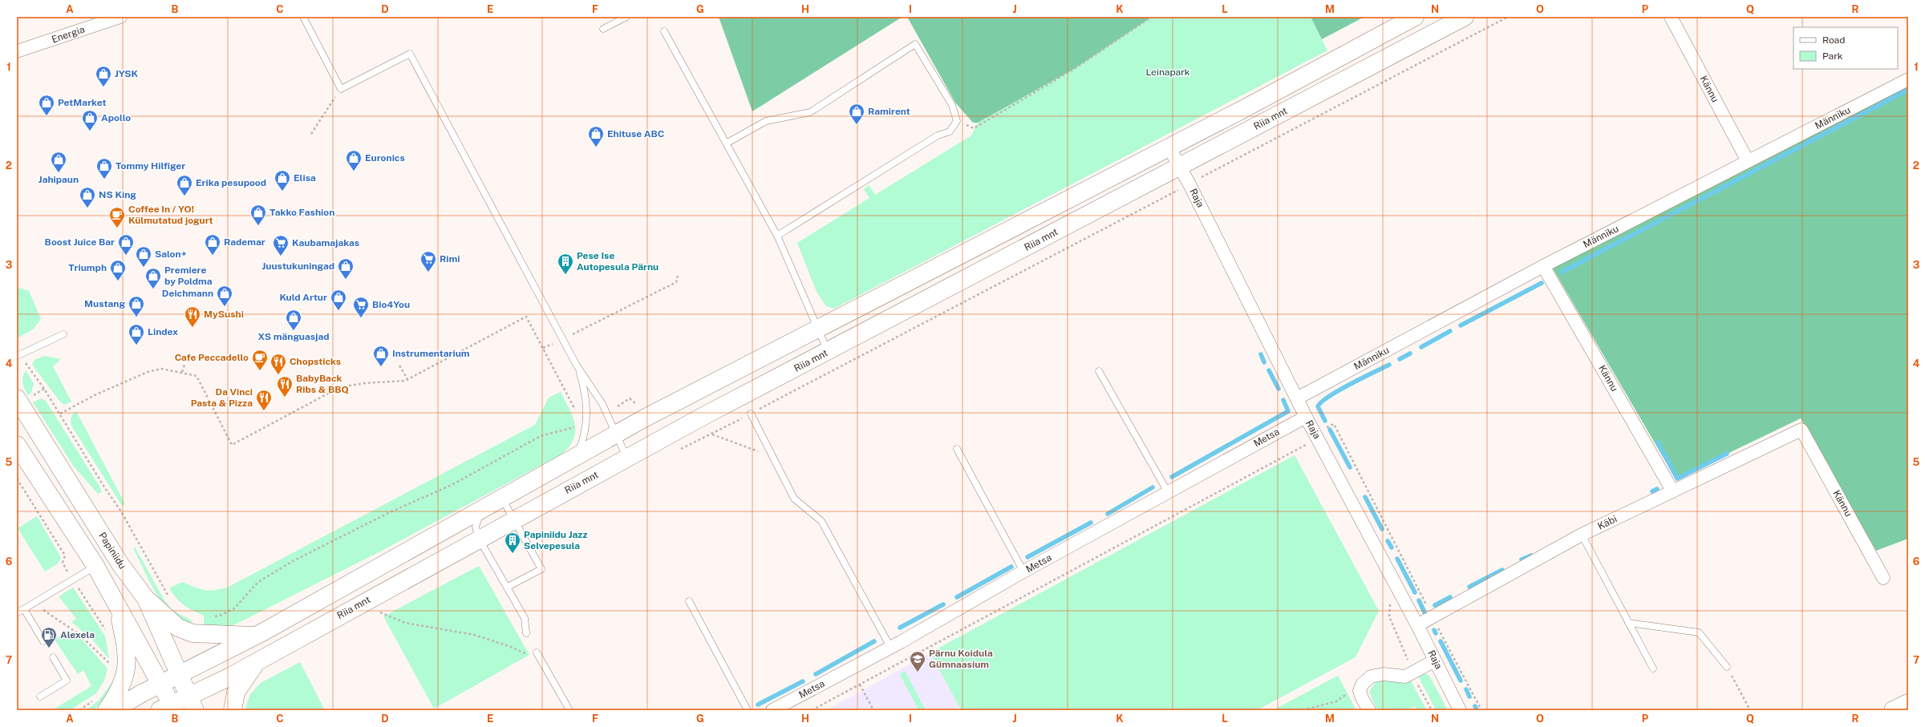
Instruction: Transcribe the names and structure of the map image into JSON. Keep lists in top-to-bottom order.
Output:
{
  "streets": {
    "main road": ["Riia mnt", "Papiniidu"],
    "street": [
      "Energia",
      "Kännu",
      "Männiku",
      "Raja",
      "Metsa",
      "Käbi"
    ]
  },
  "crossings": [
    ["Kännu", "Männiku"],
    ["Kännu", "Käbi"],
    ["Männiku", "Raja"],
    ["Riia mnt", "Raja"],
    ["Riia mnt", "Papiniidu"],
    ["Raja", "Metsa"],
    ["Raja", "Käbi"]
  ],
  "parks": ["Leinapark"],
  "places": {
    "shop": [
      "JYSK",
      "PetMarket",
      "Ramirent",
      "Apollo",
      "Ehituse ABC",
      "Euronics",
      "Jahipaun",
      "Tommy Hilfiger",
      "Elisa",
      "Erika pesupood",
      "NS King",
      "Takko Fashion",
      "Boost Juice Bar",
      "Rademar",
      "Salon+",
      "Juustukuningad",
      "Triumph",
      "Premiere by Poldma",
      "Deichmann",
      "Kuld Artur",
      "Mustang",
      "XS mänguasjad",
      "Lindex",
      "Instrumentarium"
    ],
    "cafe": ["Coffee In / YO! Külmutatud jogurt", "Cafe Peccadello"],
    "supermarket": ["Kaubamajakas", "Rimi", "Bio4You"],
    "building": ["Pese Ise Autopesula Pärnu", "Papiniidu Jazz Selvepesula"],
    "restaurant": [
      "MySushi",
      "Chopsticks",
      "BabyBack Ribs & BBQ",
      "Da Vinci Pasta & Pizza"
    ],
    "fuel station": ["Alexela"],
    "school or university": ["Pärnu Koidula Gümnaasium"]
  },
  "legend": ["Road", "Park"],
  "grid": {
    "columns": [
      "A",
      "B",
      "C",
      "D",
      "E",
      "F",
      "G",
      "H",
      "I",
      "J",
      "K",
      "L",
      "M",
      "N",
      "O",
      "P",
      "Q",
      "R"
    ],
    "rows": [
      "1",
      "2",
      "3",
      "4",
      "5",
      "6",
      "7"
    ]
  }
}
